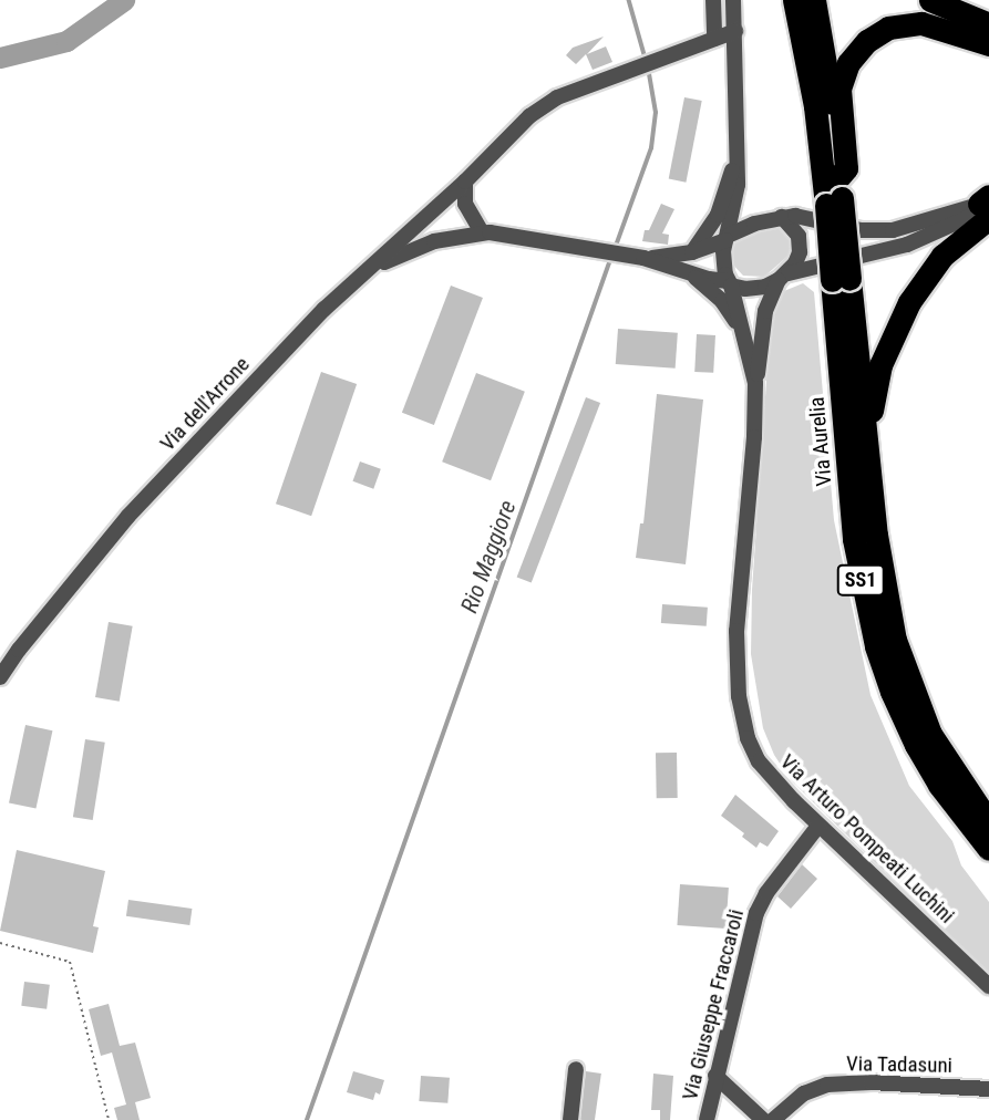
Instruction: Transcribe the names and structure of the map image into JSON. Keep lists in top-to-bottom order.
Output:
{
  "streets": {
    "highway": ["Via Aurelia", "SS1"],
    "street": [
      "Via dell'Arrone",
      "Via Arturo Pompeati Luchini",
      "Via Giuseppe Fraccaroli",
      "Via Tadasuni"
    ]
  },
  "crossings": [
    ["Via Arturo Pompeati Luchini", "Via Giuseppe Fraccaroli"]
  ],
  "water": ["Rio Maggiore"]
}
